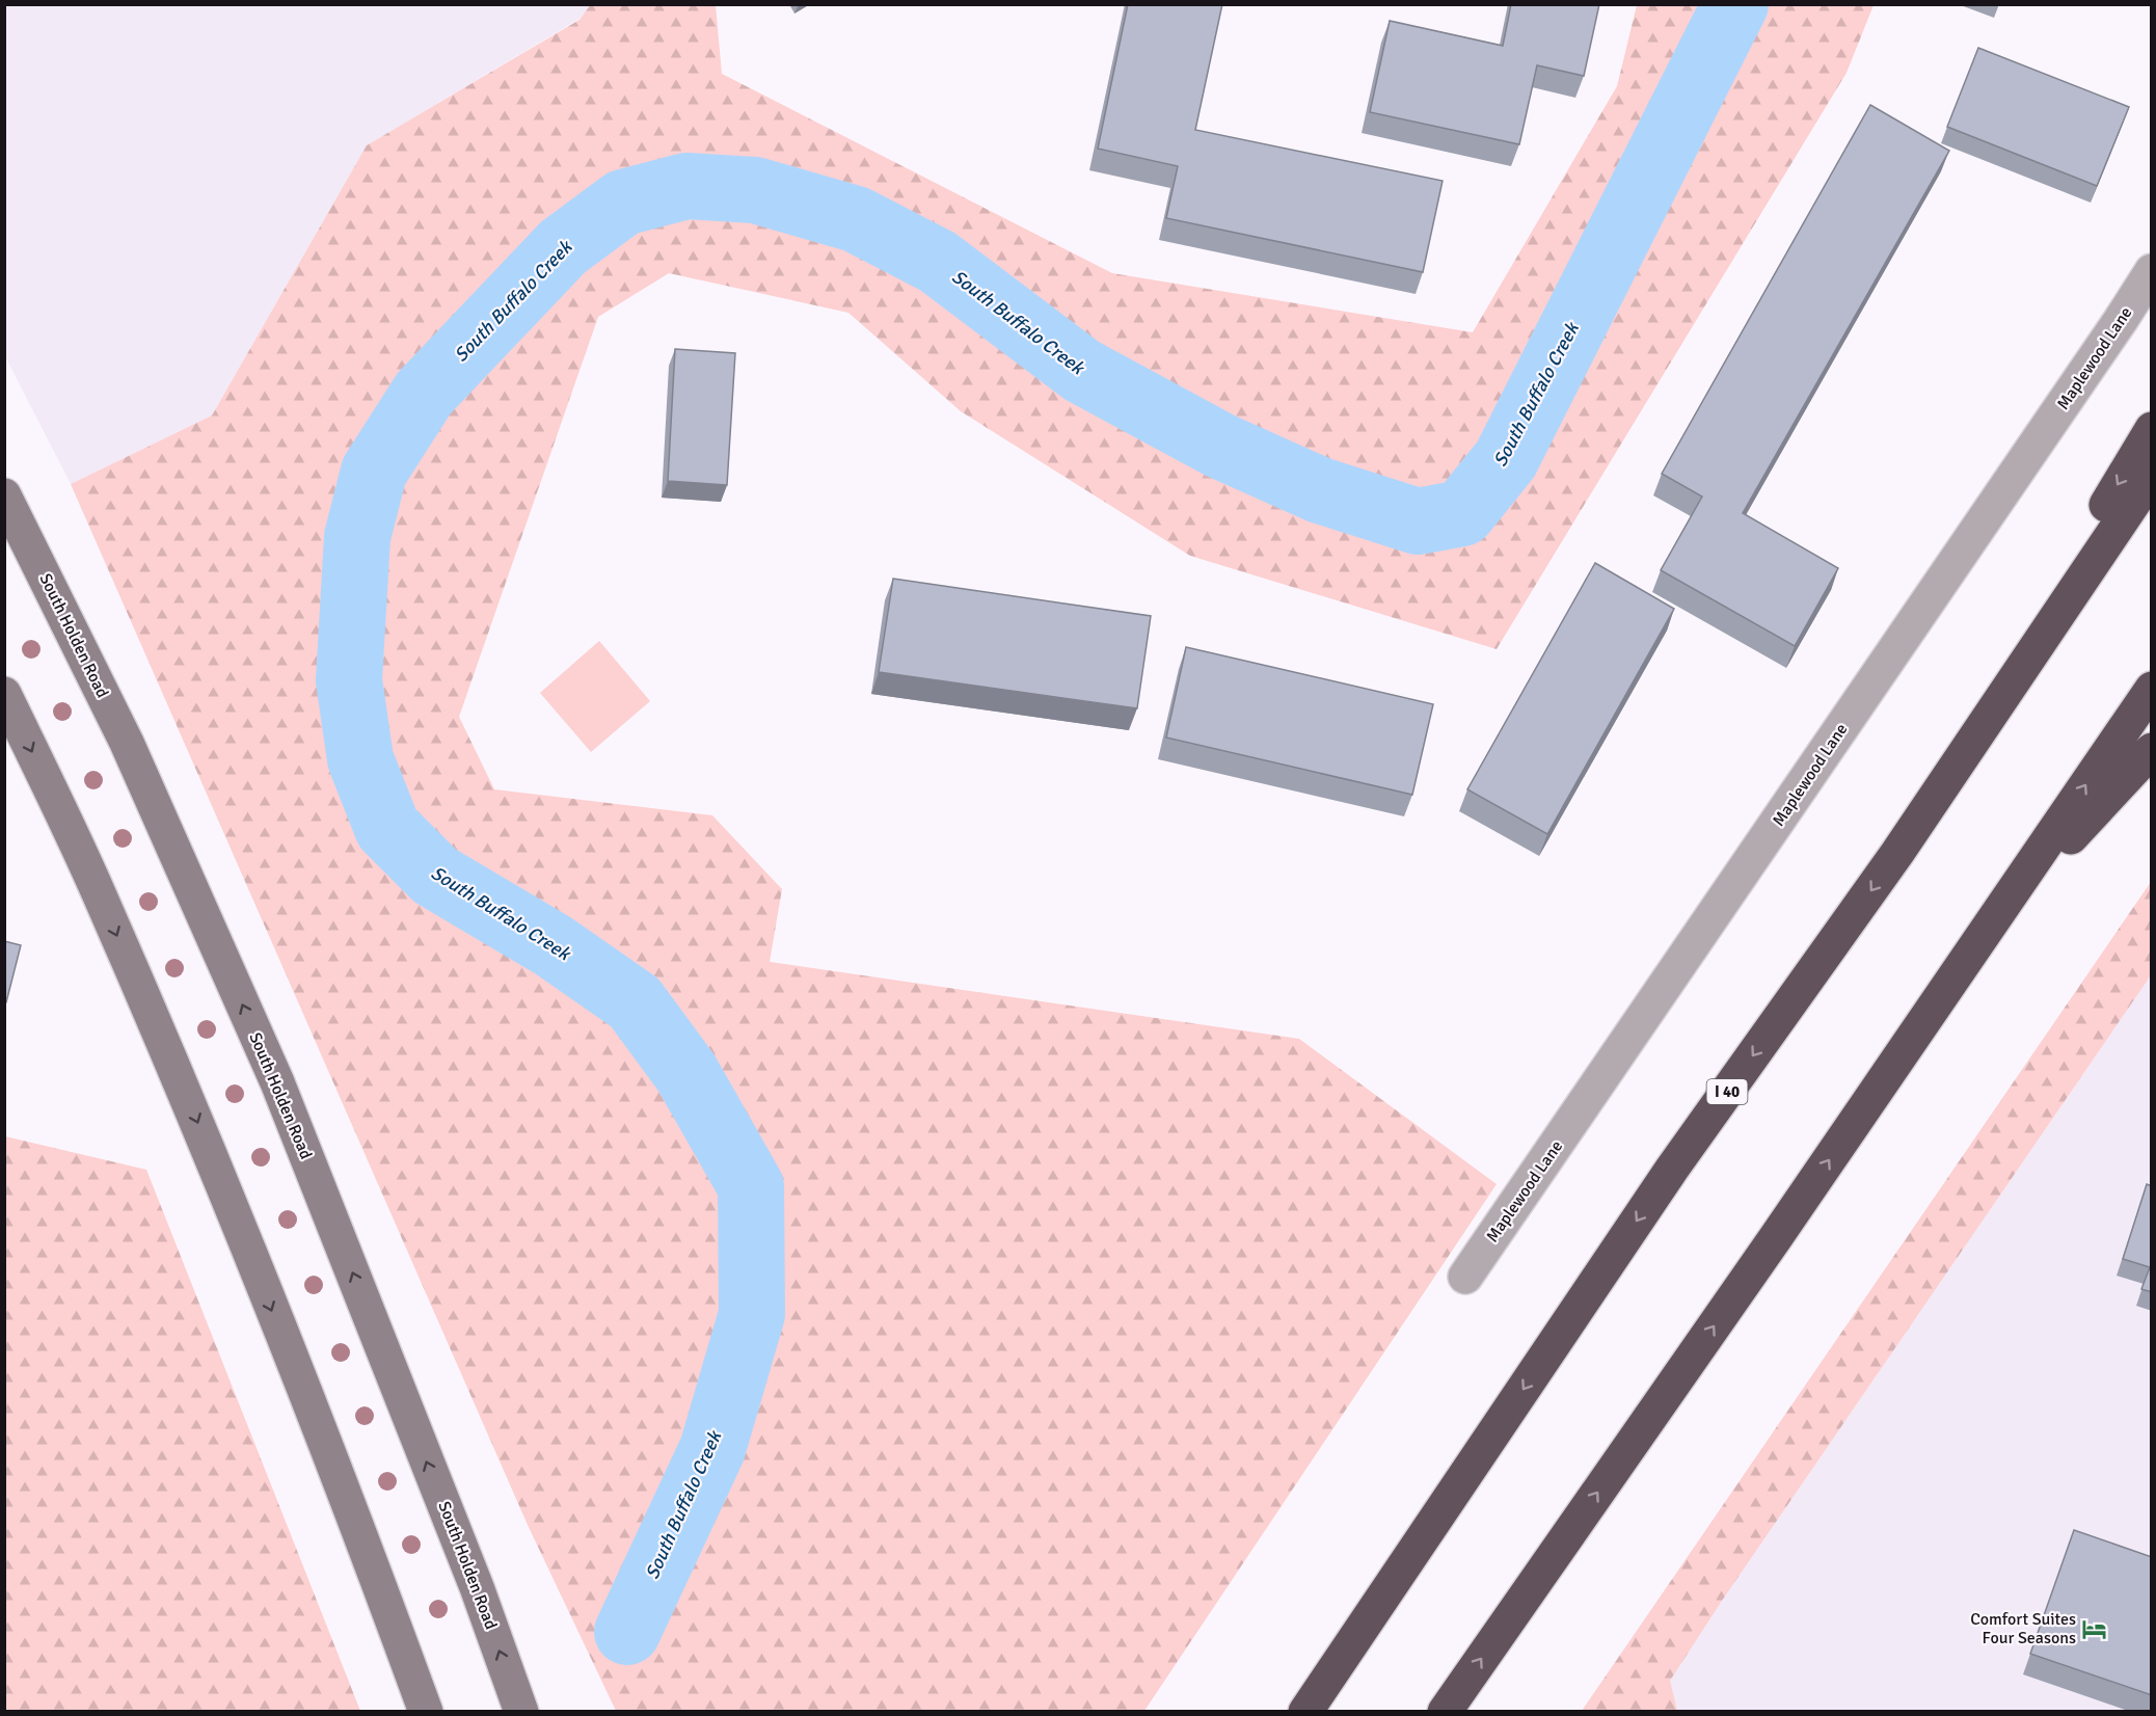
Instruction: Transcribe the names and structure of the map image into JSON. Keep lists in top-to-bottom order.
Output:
{
  "streets": {
    "highway": ["I 40"],
    "main road": ["South Holden Road"],
    "street": ["Maplewood Lane"]
  },
  "water": ["South Buffalo Creek"],
  "places": {
    "hotel": ["Comfort Suites Four Seasons"]
  }
}
